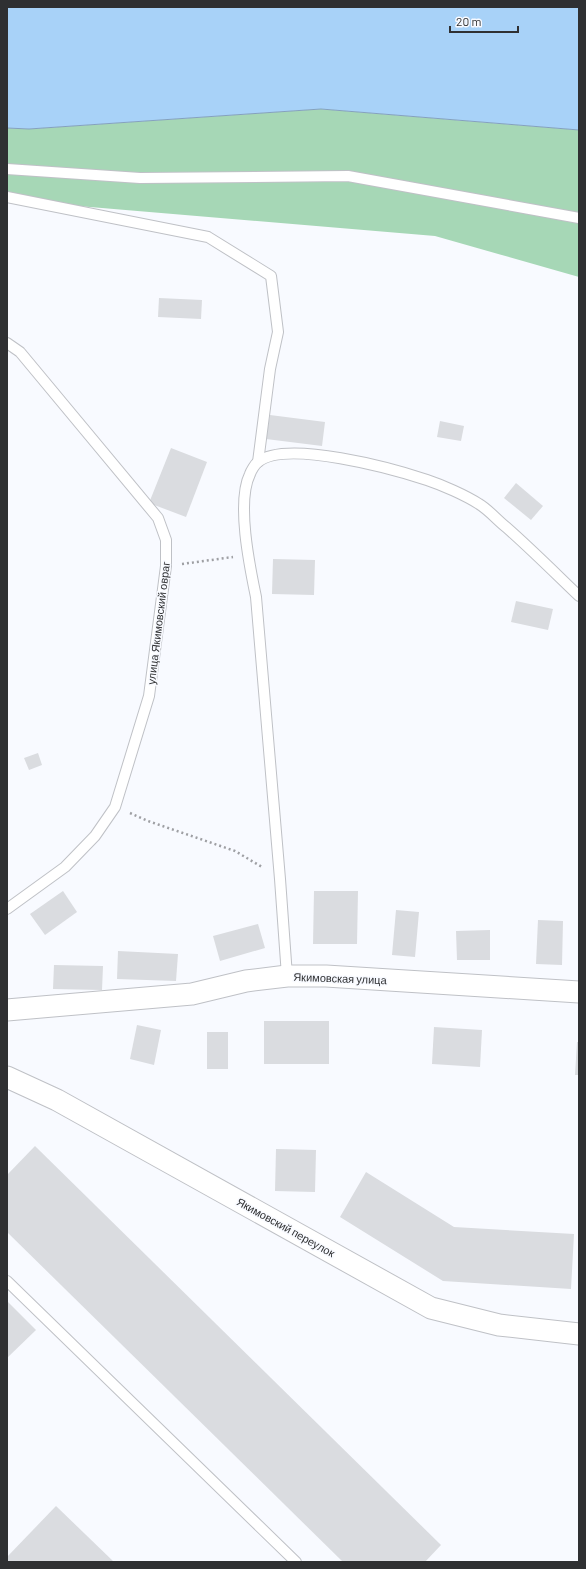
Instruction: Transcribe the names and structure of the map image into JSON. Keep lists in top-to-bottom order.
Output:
{
  "streets": {
    "street": ["Якимовская улица", "Якимовский переулок"],
    "lane": ["улица Якимовский овраг"]
  },
  "scale_bar": "20 m"
}
